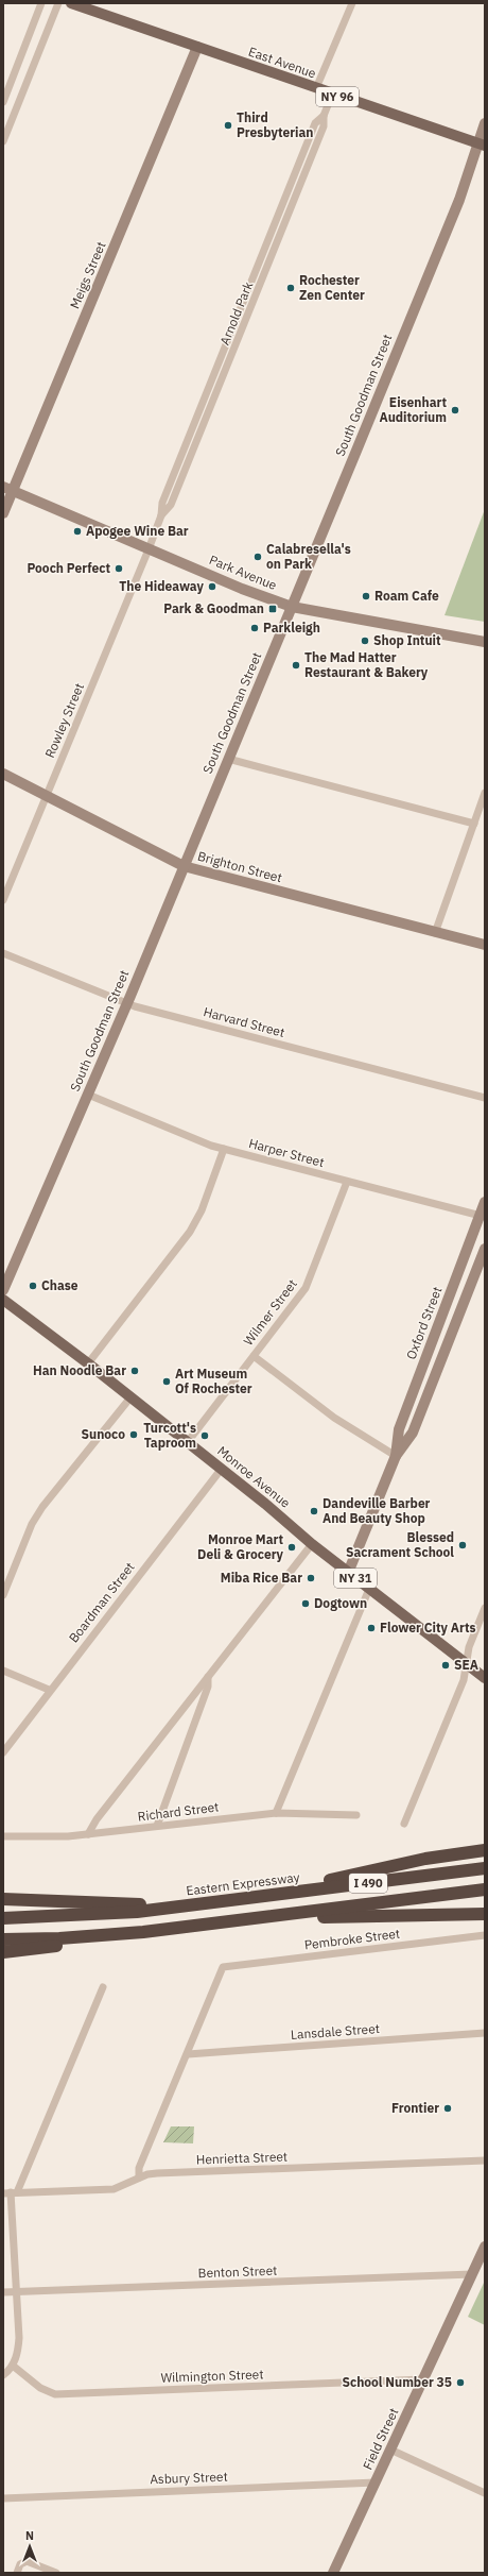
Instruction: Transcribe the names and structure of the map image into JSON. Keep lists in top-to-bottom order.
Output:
{
  "streets": {
    "highway": ["I 490", "Eastern Expressway"],
    "main road": [
      "East Avenue",
      "NY 96",
      "Monroe Avenue",
      "NY 31"
    ],
    "street": [
      "Meigs Street",
      "Arnold Park",
      "South Goodman Street",
      "Park Avenue",
      "Rowley Street",
      "Brighton Street",
      "Harvard Street",
      "Harper Street",
      "Wilmer Street",
      "Oxford Street",
      "Boardman Street",
      "Richard Street",
      "Pembroke Street",
      "Lansdale Street",
      "Henrietta Street",
      "Benton Street",
      "Wilmington Street",
      "Field Street",
      "Asbury Street"
    ]
  },
  "crossings": [
    ["East Avenue", "Meigs Street"],
    ["East Avenue", "Arnold Park"],
    ["East Avenue", "South Goodman Street"],
    ["Meigs Street", "Park Avenue"],
    ["Arnold Park", "Park Avenue"],
    ["Arnold Park", "Rowley Street"],
    ["South Goodman Street", "Park Avenue"],
    ["South Goodman Street", "Brighton Street"],
    ["South Goodman Street", "Harvard Street"],
    ["South Goodman Street", "Harper Street"],
    ["Park Avenue", "Rowley Street"],
    ["Rowley Street", "Brighton Street"],
    ["Harper Street", "Wilmer Street"],
    ["Harper Street", "Oxford Street"],
    ["Wilmer Street", "Monroe Avenue"],
    ["Oxford Street", "Monroe Avenue"],
    ["Monroe Avenue", "Boardman Street"],
    ["Pembroke Street", "Lansdale Street"],
    ["Benton Street", "Field Street"],
    ["Wilmington Street", "Field Street"],
    ["Field Street", "Asbury Street"]
  ],
  "places": {
    "other": [
      "Third Presbyterian",
      "Rochester Zen Center",
      "Eisenhart Auditorium",
      "Apogee Wine Bar",
      "Calabresella's on Park",
      "Pooch Perfect",
      "The Hideaway",
      "Roam Cafe",
      "Parkleigh",
      "Shop Intuit",
      "The Mad Hatter Restaurant & Bakery",
      "Chase",
      "Han Noodle Bar",
      "Art Museum Of Rochester",
      "Sunoco",
      "Turcott's Taproom",
      "Dandeville Barber And Beauty Shop",
      "Blessed Sacrament School",
      "Monroe Mart Deli & Grocery",
      "Miba Rice Bar",
      "Dogtown",
      "Flower City Arts",
      "SEA",
      "Frontier",
      "School Number 35"
    ],
    "transit": ["Park & Goodman"]
  },
  "north": "top"
}
